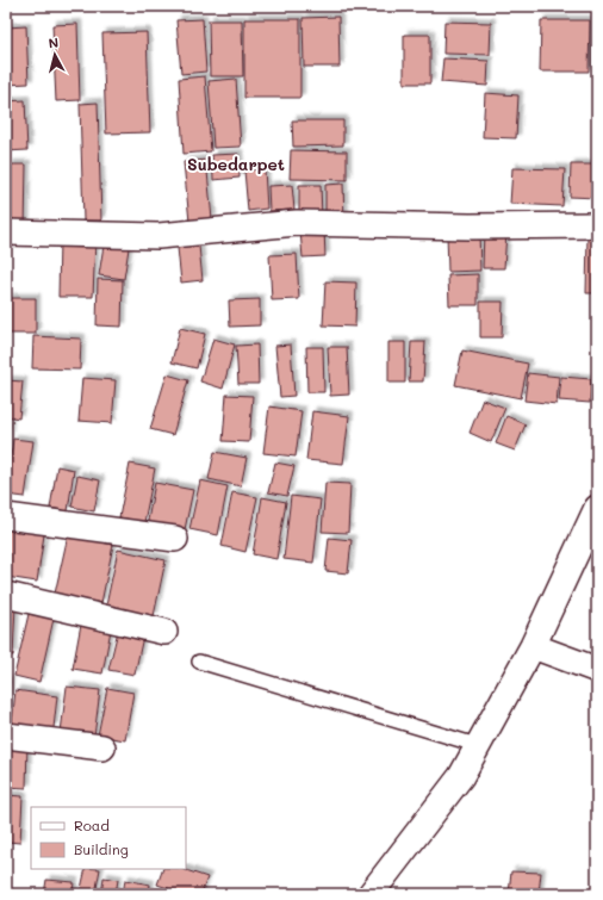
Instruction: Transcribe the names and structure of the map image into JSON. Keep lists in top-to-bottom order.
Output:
{
  "districts": ["Subedarpet"],
  "legend": ["Road", "Building"],
  "north": "top"
}
